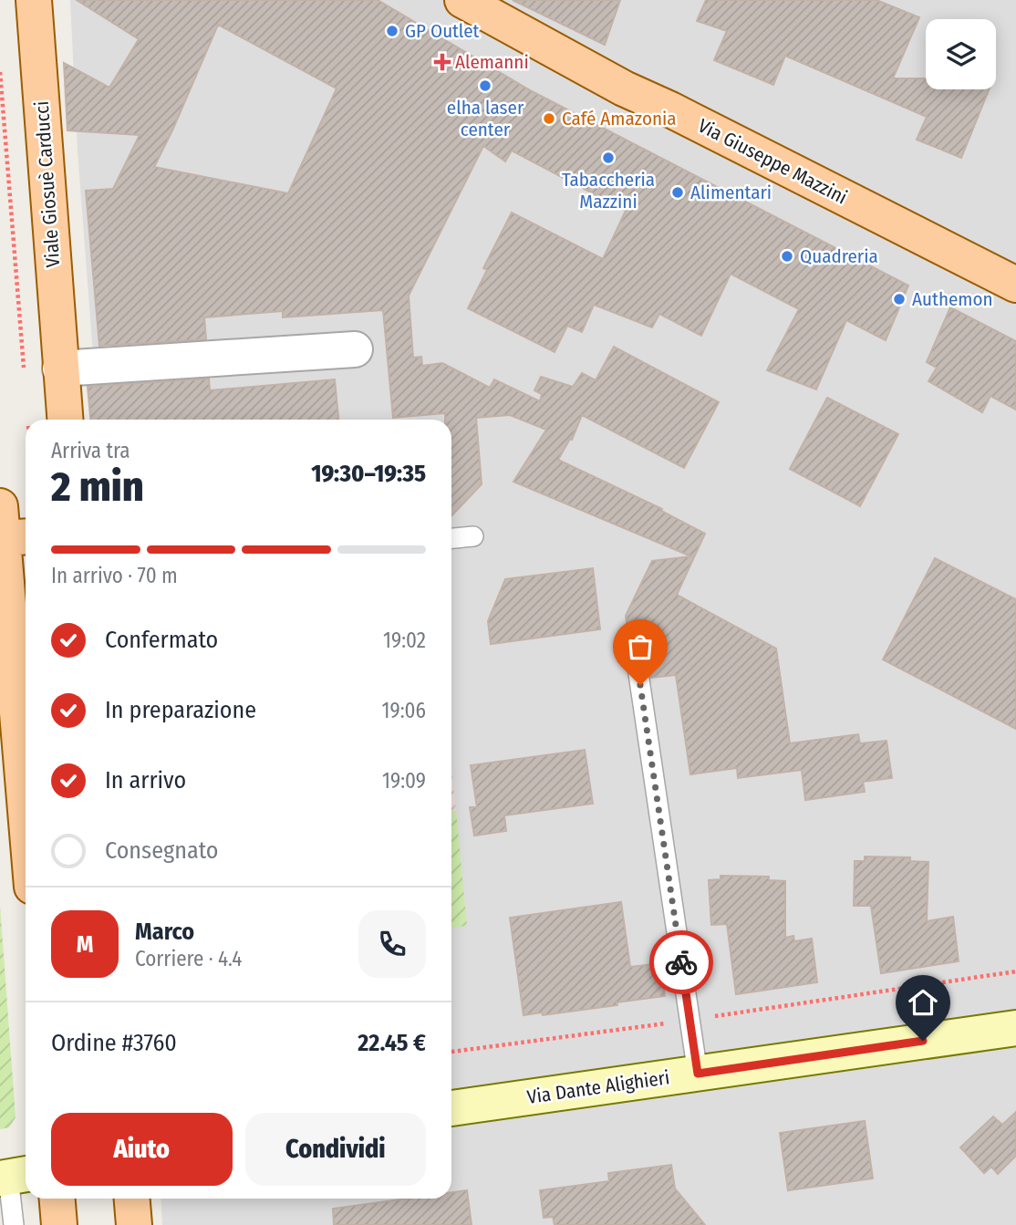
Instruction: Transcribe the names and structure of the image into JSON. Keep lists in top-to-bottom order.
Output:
{
  "streets": {
    "main road": ["Via Giuseppe Mazzini", "Viale Giosuè Carducci"],
    "street": ["Via Dante Alighieri"]
  },
  "places": {
    "other": [
      "GP Outlet",
      "elha laser center",
      "Café Amazonia",
      "Tabaccheria Mazzini",
      "Alimentari",
      "Quadreria",
      "Authemon"
    ],
    "health": ["Alemanni"]
  },
  "page": {
    "heading": ["2 min", "Arriva tra", "19:30–19:35"],
    "panel": [
      "Marco",
      "Corriere · 4.4",
      "Ordine #3760",
      "22.45 €"
    ],
    "bar": "In arrivo · 70 m",
    "list": [
      ["Confermato", "19:02"],
      ["In preparazione", "19:06"],
      ["In arrivo", "19:09"],
      "Consegnato"
    ],
    "round": "M",
    "buttons": ["Aiuto", "Condividi"]
  }
}
